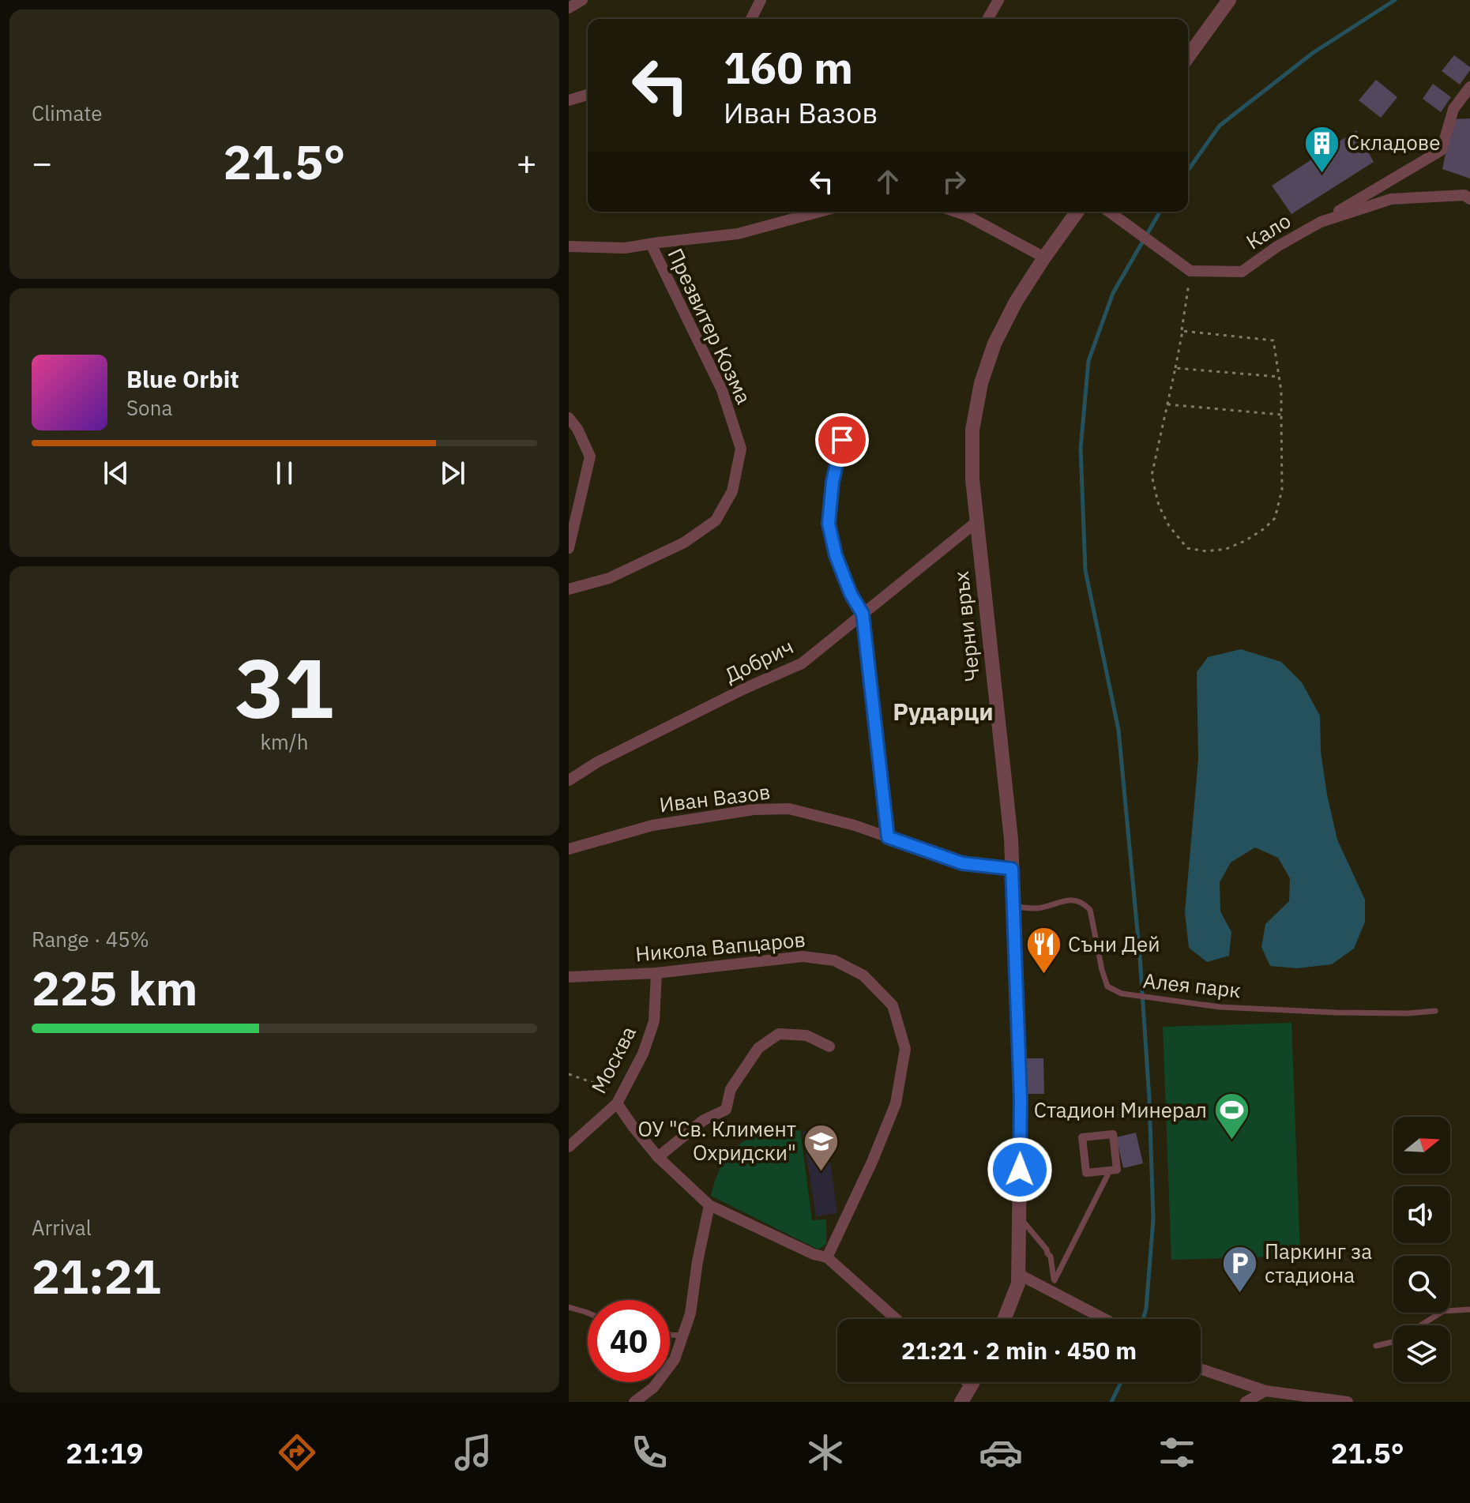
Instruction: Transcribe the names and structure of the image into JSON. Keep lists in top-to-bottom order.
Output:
{
  "streets": {
    "street": [
      "Кало",
      "Презвитер Козма",
      "Черни връх",
      "Добрич",
      "Иван Вазов",
      "Никола Вапцаров",
      "Москва"
    ],
    "lane": ["Алея парк"]
  },
  "crossings": [
    ["Черни връх", "Добрич"],
    ["Черни връх", "Иван Вазов"],
    ["Черни връх", "Алея парк"],
    ["Никола Вапцаров", "Москва"]
  ],
  "districts": ["Рударци"],
  "places": {
    "building": ["Складове"],
    "restaurant": ["Съни Дей"],
    "sports": ["Стадион Минерал"],
    "school or university": ["ОУ \"Св. Климент Охридски\""],
    "parking": ["Паркинг за стадиона"]
  },
  "north": "right",
  "page": {
    "tile": [
      "Climate",
      ["31", "km/h"],
      ["Range · 45%", "225 km"],
      ["Arrival", "21:21"]
    ],
    "turn": ["160 m", "Иван Вазов"],
    "heat": ["−", "21.5°", "+"],
    "song": ["Blue Orbit", "Sona"],
    "limit": "40",
    "trip": "21:21 · 2 min · 450 m",
    "tabs": ["21:19", "21.5°"]
  }
}
